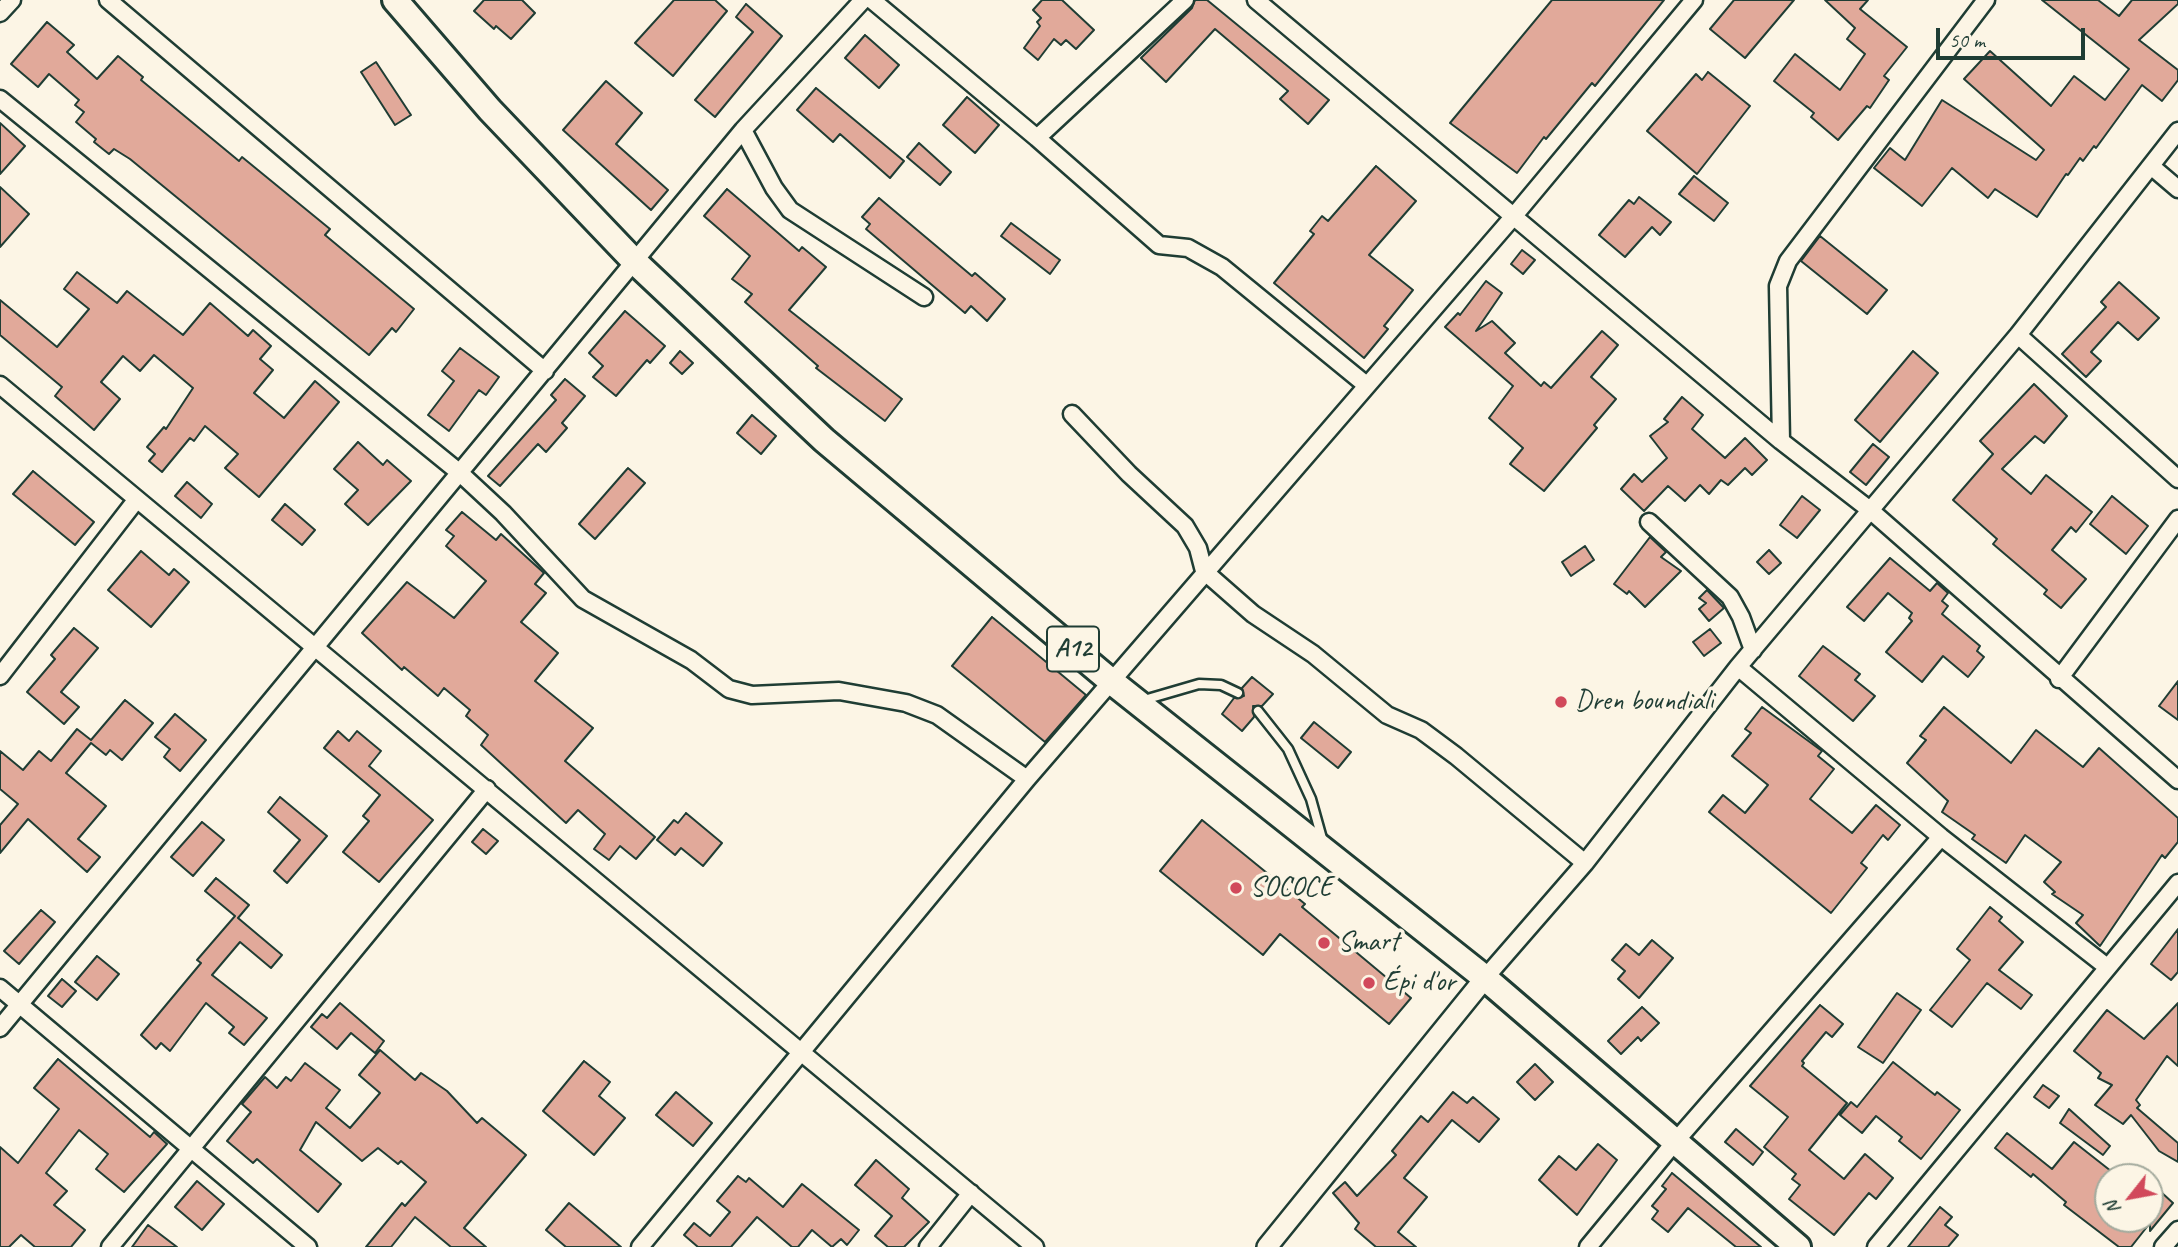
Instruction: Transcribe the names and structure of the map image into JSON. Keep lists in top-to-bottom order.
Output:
{
  "streets": {
    "main road": ["A12"]
  },
  "places": [
    "Dren boundiali",
    "SOCOCE",
    "Smart",
    "Épi d'or"
  ],
  "scale_bar": "50 m",
  "north": "bottom left"
}
